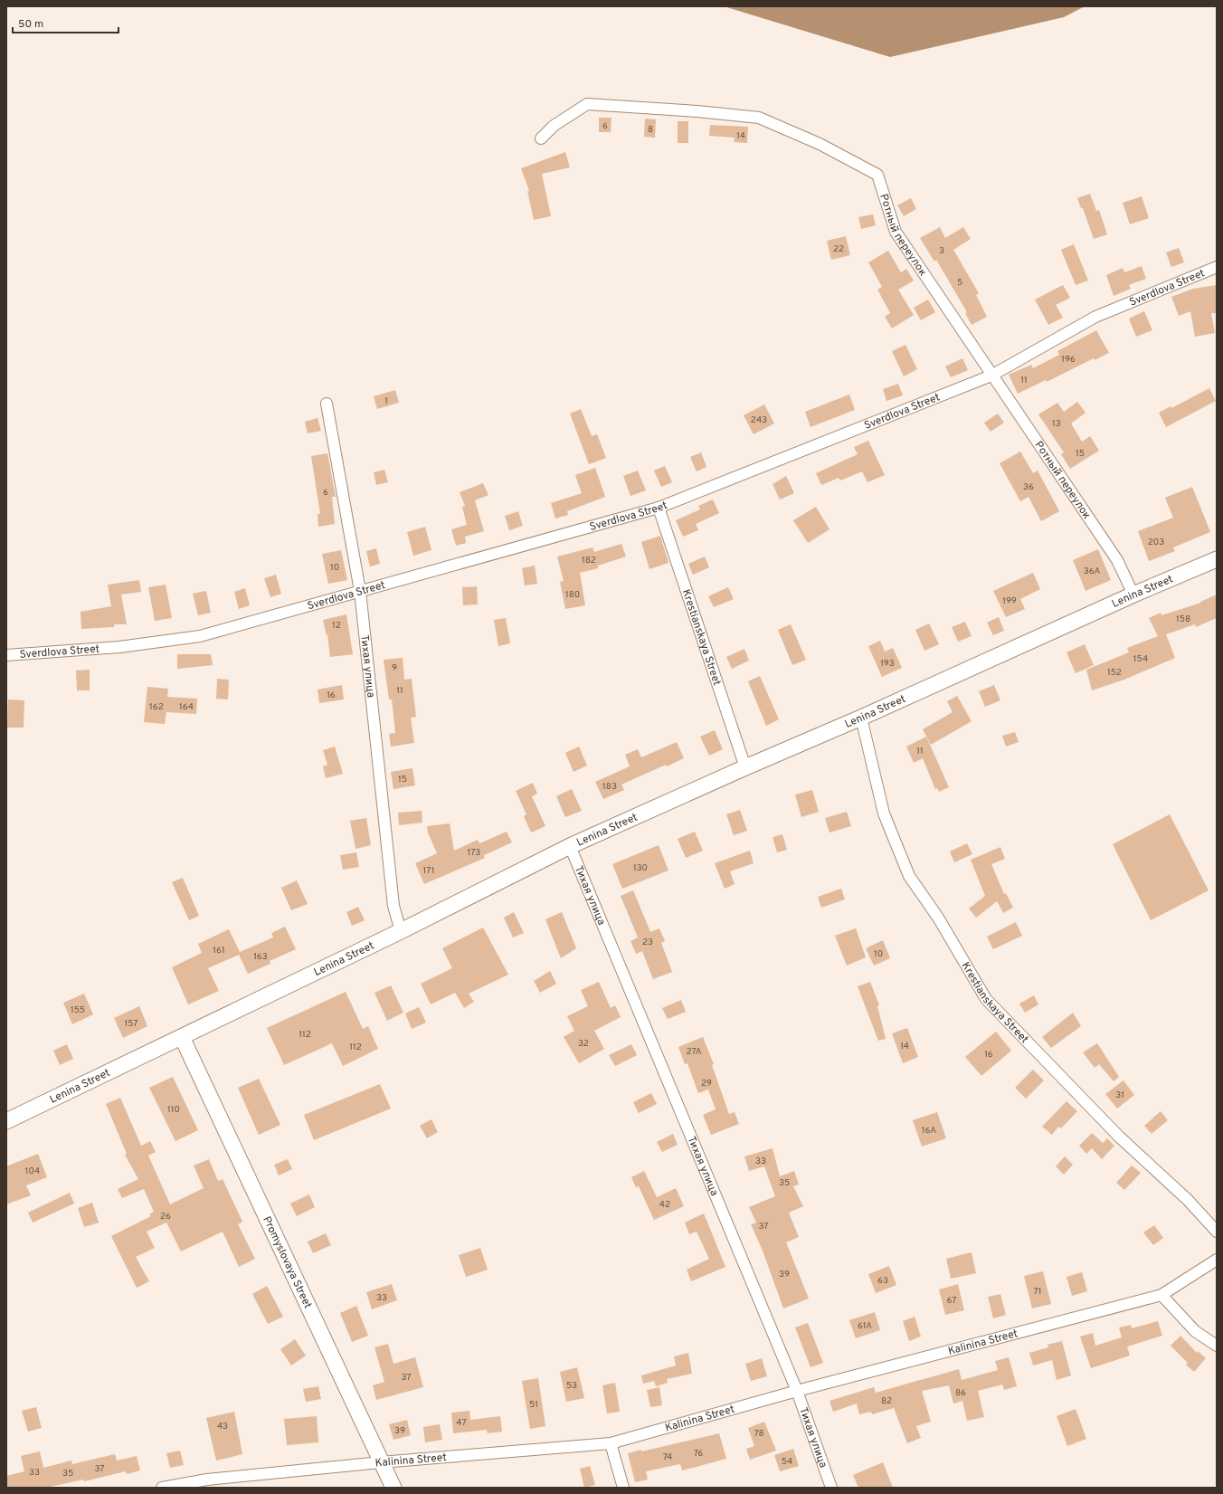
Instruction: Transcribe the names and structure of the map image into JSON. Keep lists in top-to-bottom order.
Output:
{
  "streets": {
    "main road": ["Lenina Street", "Promyslovaya Street"],
    "street": [
      "Ротный переулок",
      "Sverdlova Street",
      "Krestianskaya Street",
      "Тихая улица",
      "Kalinina Street"
    ]
  },
  "crossings": [
    ["Ротный переулок", "Sverdlova Street"],
    ["Ротный переулок", "Lenina Street"],
    ["Sverdlova Street", "Krestianskaya Street"],
    ["Sverdlova Street", "Тихая улица"],
    ["Lenina Street", "Krestianskaya Street"],
    ["Lenina Street", "Тихая улица"],
    ["Lenina Street", "Promyslovaya Street"],
    ["Тихая улица", "Kalinina Street"],
    ["Promyslovaya Street", "Kalinina Street"]
  ],
  "house_numbers": [
    "6",
    "8",
    "14",
    "22",
    "3",
    "5",
    "196",
    "11",
    "1",
    "243",
    "13",
    "15",
    "36",
    "6",
    "203",
    "182",
    "10",
    "36А",
    "180",
    "199",
    "158",
    "12",
    "154",
    "193",
    "9",
    "152",
    "11",
    "16",
    "162",
    "164",
    "11",
    "15",
    "183",
    "173",
    "130",
    "171",
    "23",
    "161",
    "10",
    "163",
    "155",
    "157",
    "112",
    "32",
    "14",
    "112",
    "27А",
    "16",
    "29",
    "31",
    "110",
    "16А",
    "33",
    "104",
    "35",
    "42",
    "26",
    "37",
    "39",
    "63",
    "71",
    "33",
    "67",
    "61А",
    "37",
    "53",
    "86",
    "82",
    "51",
    "47",
    "43",
    "39",
    "78",
    "76",
    "74",
    "54",
    "37",
    "33",
    "35"
  ],
  "scale_bar": "50 m"
}
